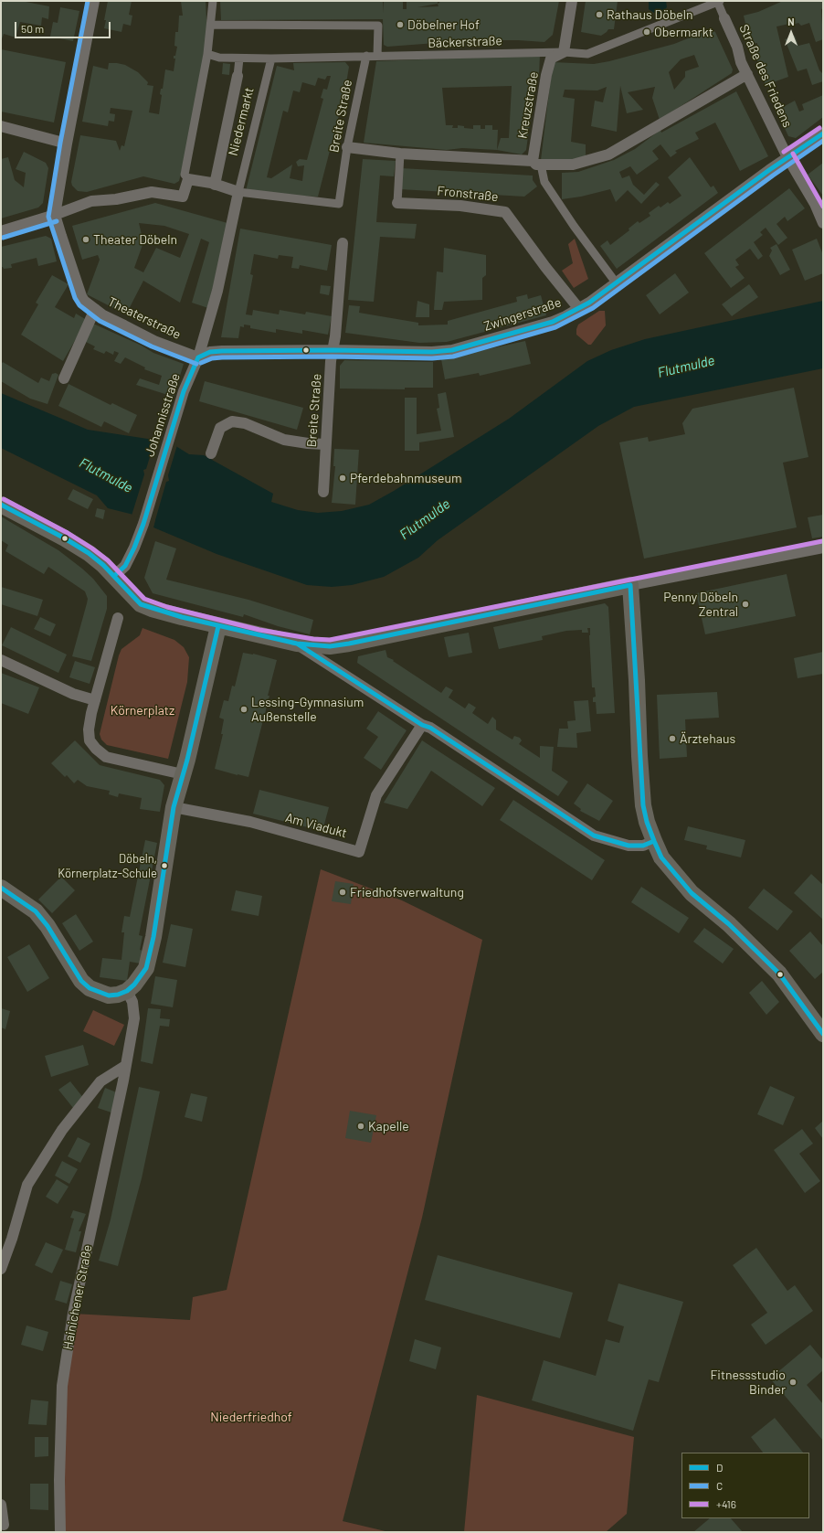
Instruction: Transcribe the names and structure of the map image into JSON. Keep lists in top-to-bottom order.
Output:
{
  "streets": {
    "street": [
      "Bäckerstraße",
      "Straße des Friedens",
      "Kreuzstraße",
      "Breite Straße",
      "Niedermarkt",
      "Fronstraße",
      "Zwingerstraße",
      "Theaterstraße",
      "Johannisstraße",
      "Am Viadukt",
      "Hainichener Straße"
    ]
  },
  "crossings": [
    ["Bäckerstraße", "Kreuzstraße"],
    ["Bäckerstraße", "Breite Straße"],
    ["Straße des Friedens", "Zwingerstraße"],
    ["Breite Straße", "Niedermarkt"],
    ["Breite Straße", "Zwingerstraße"],
    ["Breite Straße", "Johannisstraße"],
    ["Niedermarkt", "Johannisstraße"],
    ["Fronstraße", "Zwingerstraße"],
    ["Zwingerstraße", "Theaterstraße"],
    ["Zwingerstraße", "Johannisstraße"],
    ["Theaterstraße", "Johannisstraße"]
  ],
  "water": ["Flutmulde"],
  "parks": ["Körnerplatz", "Niederfriedhof"],
  "places": [
    "Rathaus Döbeln",
    "Döbelner Hof",
    "Obermarkt",
    "Theater Döbeln",
    "Pferdebahnmuseum",
    "Penny Döbeln Zentral",
    "Lessing-Gymnasium Außenstelle",
    "Ärztehaus",
    "Döbeln, Körnerplatz-Schule",
    "Friedhofsverwaltung",
    "Kapelle",
    "Fitnessstudio Binder"
  ],
  "lines": ["transit line C", "transit line +416", "transit line D"],
  "legend": ["D", "C", "+416"],
  "scale_bar": "50 m",
  "north": "top"
}
